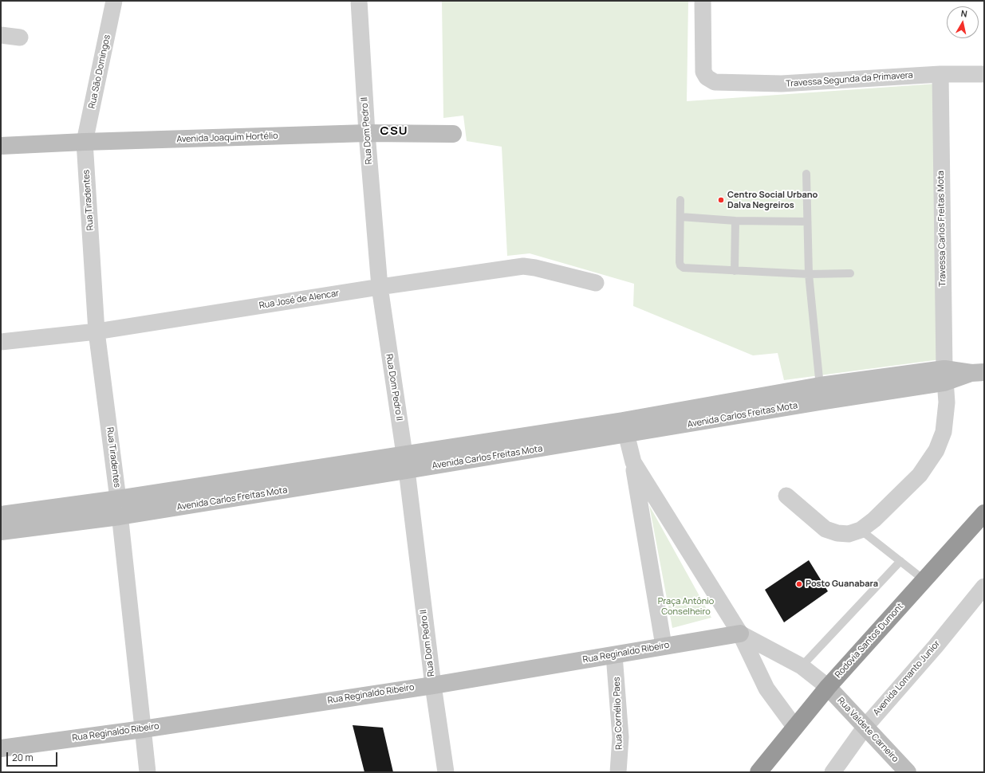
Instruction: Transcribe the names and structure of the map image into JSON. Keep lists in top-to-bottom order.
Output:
{
  "streets": {
    "highway": ["Rodovia Santos Dumont"],
    "street": [
      "Rua São Domingos",
      "Travessa Segunda da Primavera",
      "Rua Dom Pedro II",
      "Avenida Joaquim Hortélio",
      "Rua Tiradentes",
      "Travessa Carlos Freitas Mota",
      "Rua José de Alencar",
      "Avenida Carlos Freitas Mota",
      "Rua Reginaldo Ribeiro",
      "Avenida Lomanto Junior",
      "Rua Cornélio Paes",
      "Rua Valdete Carneiro"
    ]
  },
  "crossings": [
    ["Rua São Domingos", "Avenida Joaquim Hortélio"],
    ["Rua São Domingos", "Rua Tiradentes"],
    ["Travessa Segunda da Primavera", "Travessa Carlos Freitas Mota"],
    ["Rua Dom Pedro II", "Avenida Joaquim Hortélio"],
    ["Rua Dom Pedro II", "Rua José de Alencar"],
    ["Rua Dom Pedro II", "Avenida Carlos Freitas Mota"],
    ["Rua Dom Pedro II", "Rua Reginaldo Ribeiro"],
    ["Avenida Joaquim Hortélio", "Rua Tiradentes"],
    ["Rua Tiradentes", "Rua José de Alencar"],
    ["Rua Tiradentes", "Avenida Carlos Freitas Mota"],
    ["Rua Tiradentes", "Rua Reginaldo Ribeiro"],
    ["Travessa Carlos Freitas Mota", "Avenida Carlos Freitas Mota"],
    ["Rodovia Santos Dumont", "Rua Valdete Carneiro"],
    ["Rua Reginaldo Ribeiro", "Rua Cornélio Paes"],
    ["Avenida Lomanto Junior", "Rua Valdete Carneiro"]
  ],
  "districts": ["CSU"],
  "parks": ["Praça Antônio Conselheiro"],
  "places": ["Centro Social Urbano Dalva Negreiros", "Posto Guanabara"],
  "scale_bar": "20 m",
  "north": "top"
}
